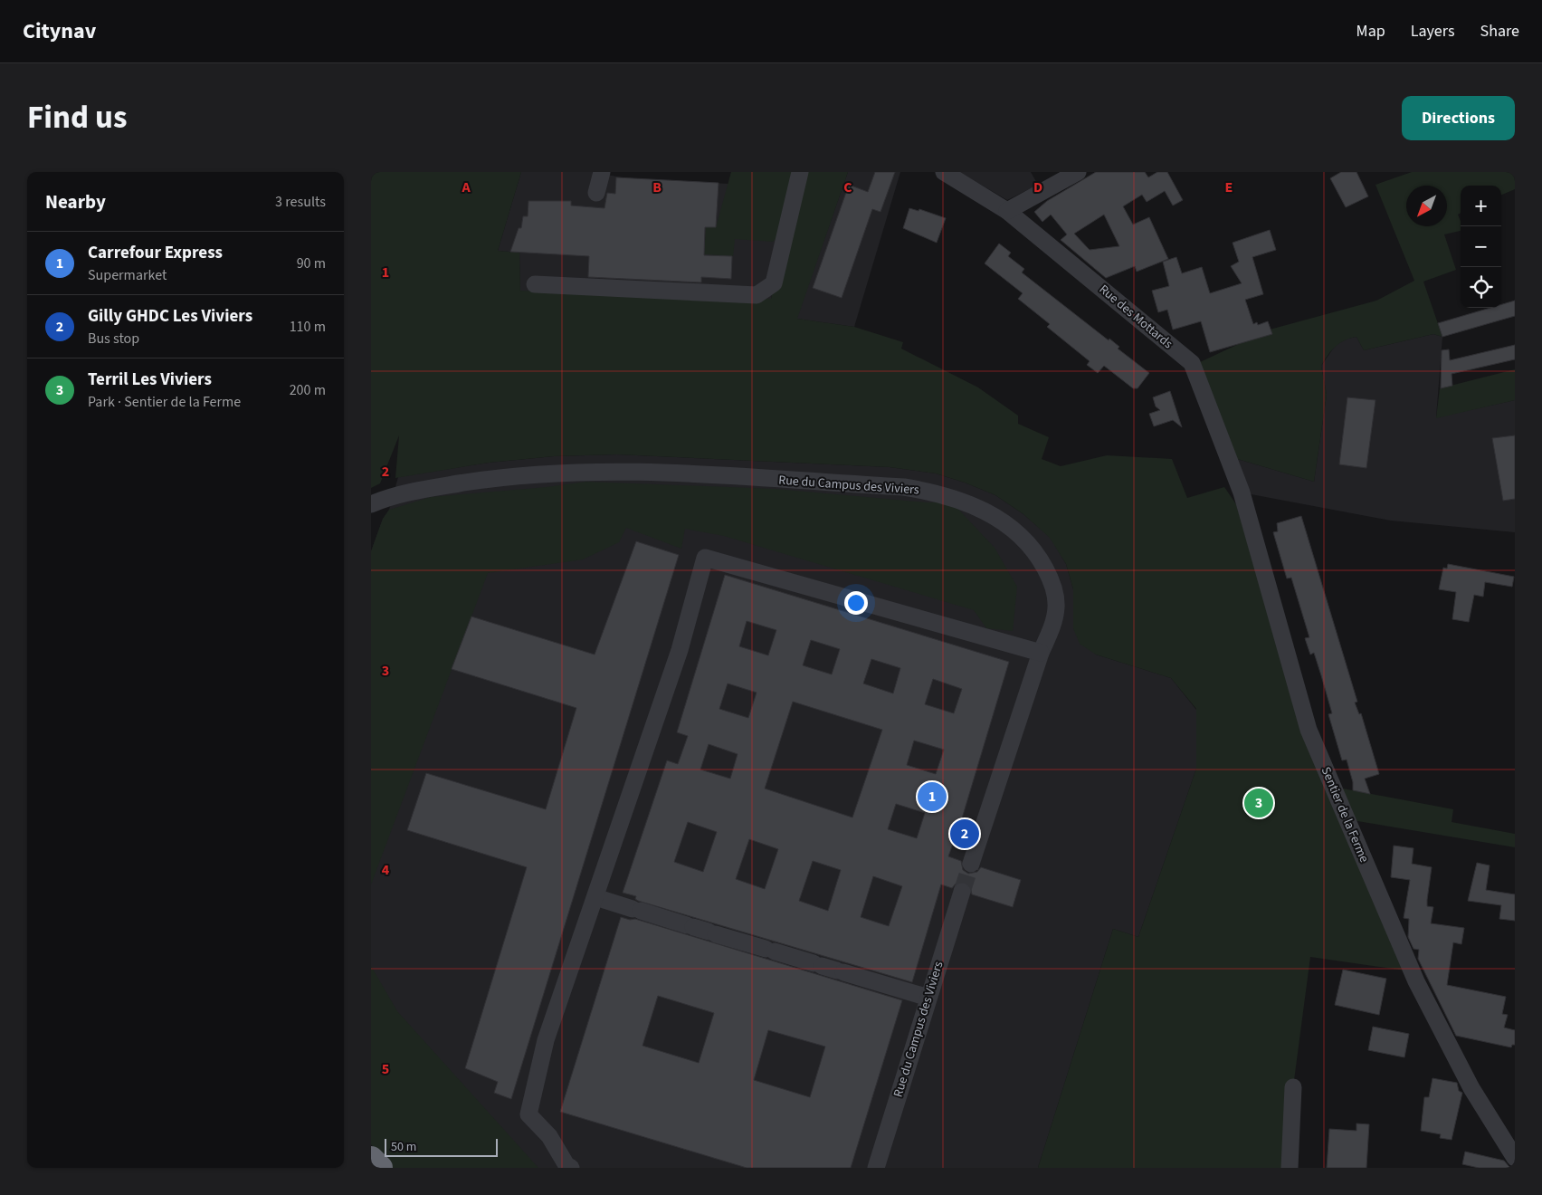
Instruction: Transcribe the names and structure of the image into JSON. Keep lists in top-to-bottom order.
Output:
{
  "streets": {
    "street": ["Rue des Mottards", "Rue du Campus des Viviers", "Sentier de la Ferme"]
  },
  "crossings": [
    ["Rue des Mottards", "Sentier de la Ferme"]
  ],
  "scale_bar": "50 m",
  "north": "bottom left",
  "page": {
    "header": "Citynav",
    "nav": ["Map", "Layers", "Share"],
    "title": "Find us",
    "buttons": "Directions",
    "heading": ["Nearby", "3 results"],
    "map_buttons": ["+", "−"],
    "list": [
      {
        "mark": "1",
        "name": "Carrefour Express",
        "note": "Supermarket",
        "value": "90 m"
      },
      {
        "mark": "2",
        "name": "Gilly GHDC Les Viviers",
        "note": "Bus stop",
        "value": "110 m"
      },
      {
        "mark": "3",
        "name": "Terril Les Viviers",
        "note": "Park · Sentier de la Ferme",
        "value": "200 m"
      }
    ],
    "pins": ["1", "3", "2"],
    "scale": "50 m"
  },
  "grid": {
    "columns": [
      "A",
      "B",
      "C",
      "D",
      "E"
    ],
    "rows": [
      "1",
      "2",
      "3",
      "4",
      "5"
    ]
  }
}
